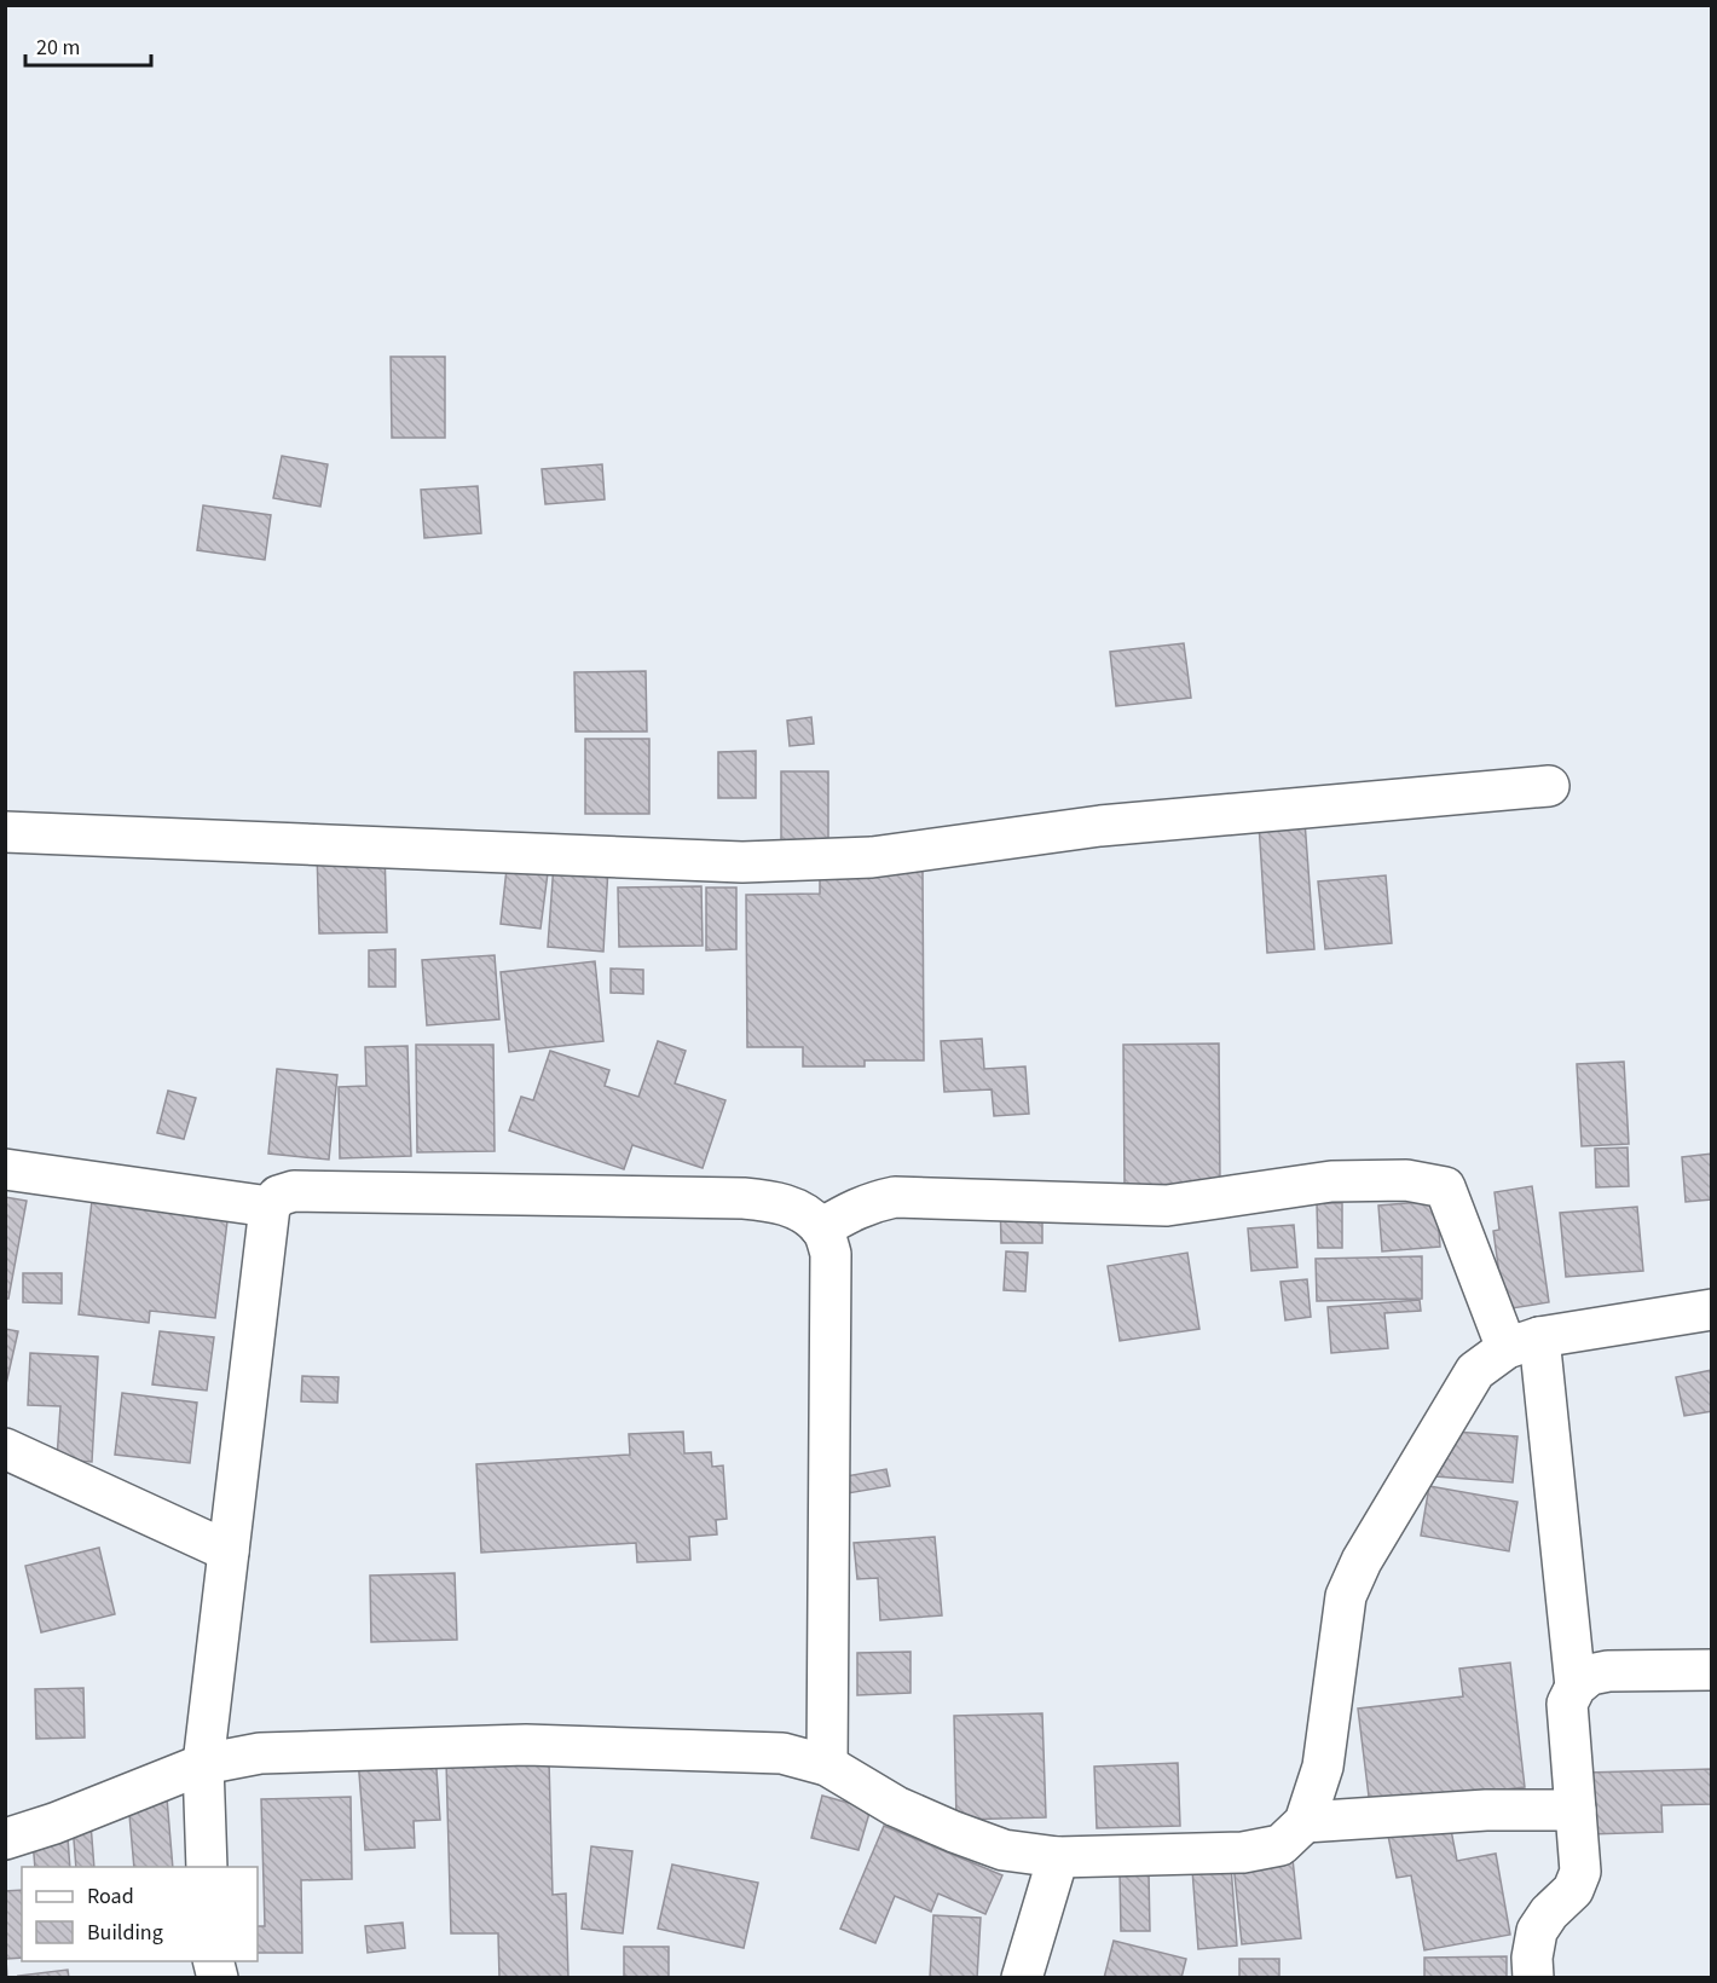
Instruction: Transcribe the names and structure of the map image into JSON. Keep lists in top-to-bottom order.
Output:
{
  "legend": ["Road", "Building"],
  "scale_bar": "20 m"
}
